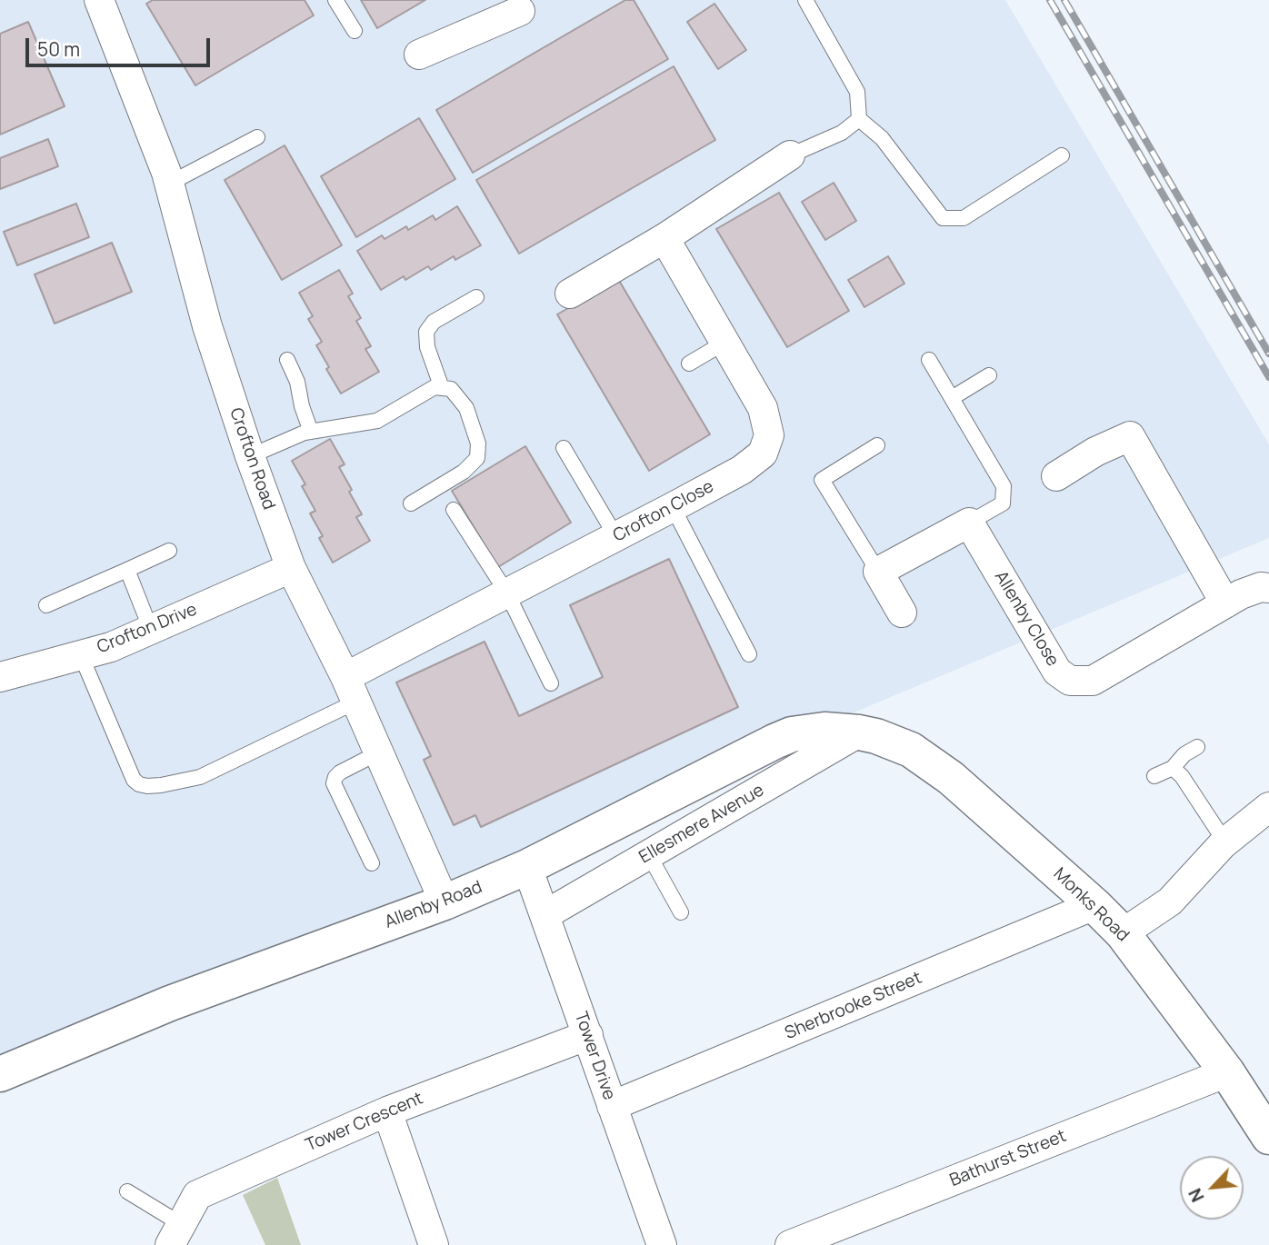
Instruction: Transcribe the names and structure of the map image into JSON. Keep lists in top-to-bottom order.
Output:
{
  "streets": {
    "main road": ["Allenby Road", "Monks Road"],
    "street": [
      "Crofton Road",
      "Crofton Close",
      "Allenby Close",
      "Crofton Drive",
      "Ellesmere Avenue",
      "Sherbrooke Street",
      "Tower Drive",
      "Tower Crescent",
      "Bathurst Street"
    ]
  },
  "crossings": [
    ["Crofton Road", "Crofton Close"],
    ["Crofton Road", "Crofton Drive"],
    ["Crofton Road", "Allenby Road"],
    ["Ellesmere Avenue", "Allenby Road"],
    ["Ellesmere Avenue", "Monks Road"],
    ["Ellesmere Avenue", "Tower Drive"],
    ["Allenby Road", "Monks Road"],
    ["Allenby Road", "Tower Drive"],
    ["Monks Road", "Sherbrooke Street"],
    ["Monks Road", "Bathurst Street"],
    ["Sherbrooke Street", "Tower Drive"],
    ["Tower Drive", "Tower Crescent"]
  ],
  "scale_bar": "50 m",
  "north": "bottom left"
}
